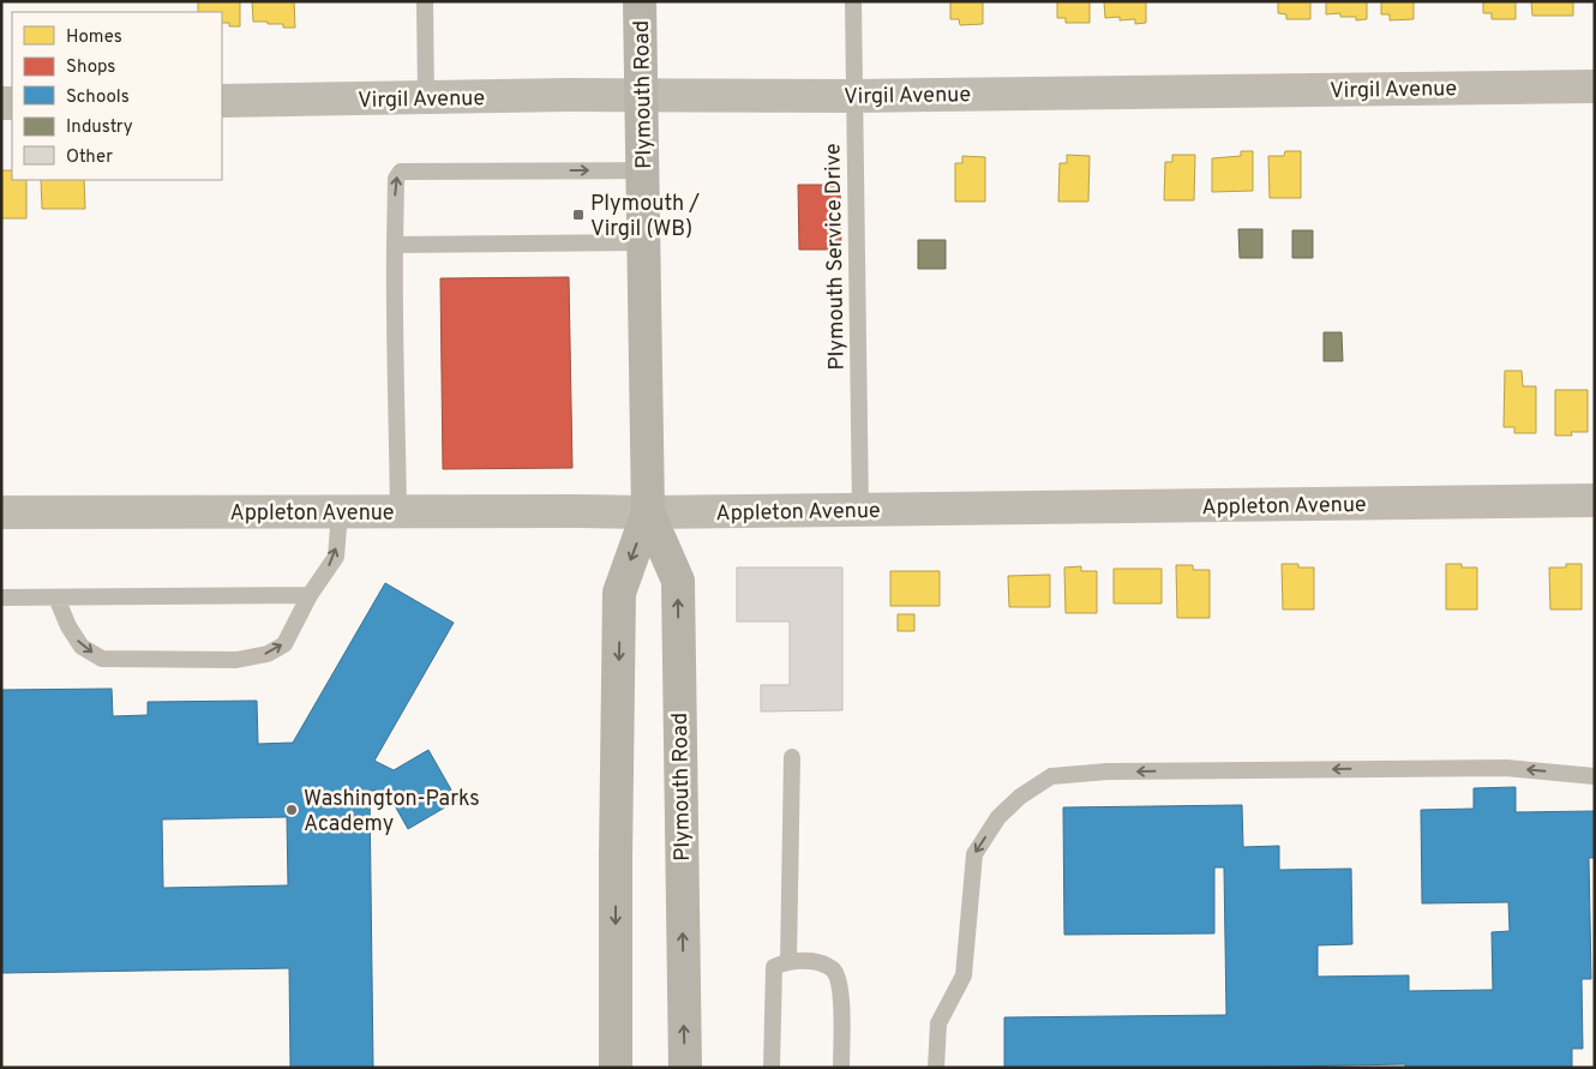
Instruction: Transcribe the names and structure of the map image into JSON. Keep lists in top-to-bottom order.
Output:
{
  "streets": {
    "main road": ["Plymouth Road"],
    "street": ["Virgil Avenue", "Appleton Avenue"],
    "lane": ["Plymouth Service Drive"]
  },
  "crossings": [
    ["Virgil Avenue", "Plymouth Road"],
    ["Virgil Avenue", "Plymouth Service Drive"],
    ["Plymouth Road", "Appleton Avenue"],
    ["Plymouth Service Drive", "Appleton Avenue"]
  ],
  "places": {
    "transit": ["Plymouth / Virgil (WB)"],
    "other": ["Washington-Parks Academy"]
  },
  "legend": [
    "Homes",
    "Shops",
    "Schools",
    "Industry",
    "Other"
  ]
}
